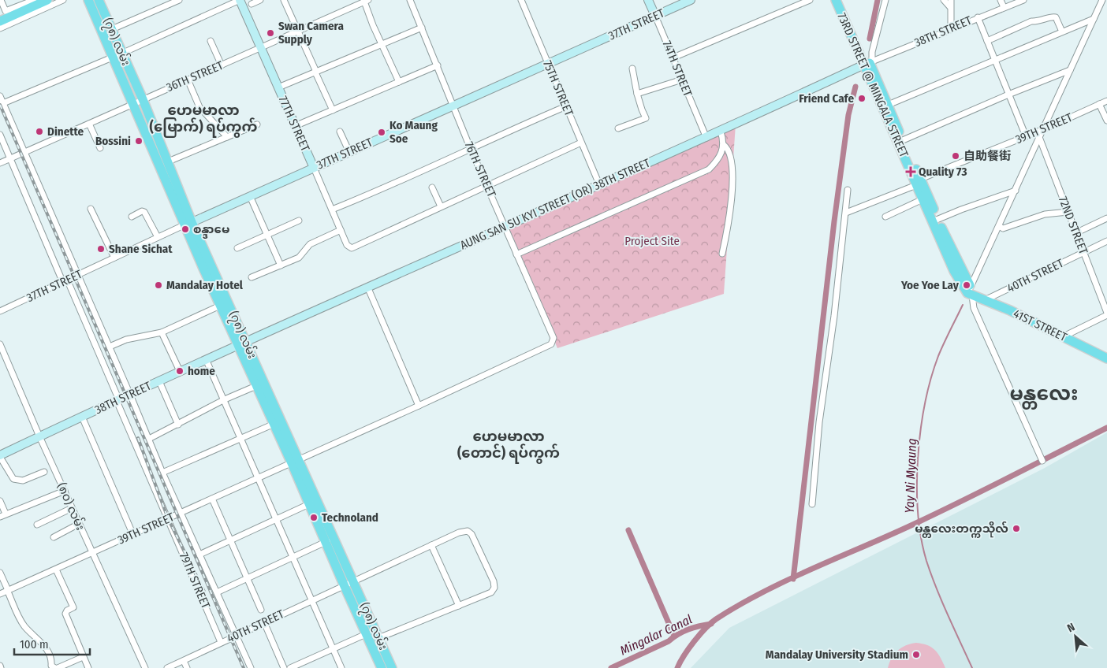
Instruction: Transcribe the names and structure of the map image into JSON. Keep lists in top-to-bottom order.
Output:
{
  "streets": {
    "main road": ["(၇၈) လမ်း", "73RD STREET @ MINGALA STREET", "41ST STREET"],
    "street": [
      "37TH STREET",
      "38TH STREET",
      "74TH STREET",
      "36TH STREET",
      "75TH STREET",
      "77TH STREET",
      "39TH STREET",
      "76TH STREET",
      "AUNG SAN SU KYI STREET (OR) 38TH STREET",
      "72ND STREET",
      "40TH STREET",
      "(၈၀) လမ်း",
      "79TH STREET"
    ]
  },
  "crossings": [
    ["37TH STREET", "(၇၈) လမ်း"],
    ["37TH STREET", "74TH STREET"],
    ["37TH STREET", "75TH STREET"],
    ["37TH STREET", "77TH STREET"],
    ["37TH STREET", "76TH STREET"],
    ["37TH STREET", "79TH STREET"],
    ["38TH STREET", "(၇၈) လမ်း"],
    ["38TH STREET", "73RD STREET @ MINGALA STREET"],
    ["38TH STREET", "AUNG SAN SU KYI STREET (OR) 38TH STREET"],
    ["38TH STREET", "(၈၀) လမ်း"],
    ["38TH STREET", "79TH STREET"],
    ["(၇၈) လမ်း", "36TH STREET"],
    ["(၇၈) လမ်း", "39TH STREET"],
    ["(၇၈) လမ်း", "AUNG SAN SU KYI STREET (OR) 38TH STREET"],
    ["(၇၈) လမ်း", "40TH STREET"],
    ["74TH STREET", "AUNG SAN SU KYI STREET (OR) 38TH STREET"],
    ["36TH STREET", "77TH STREET"],
    ["36TH STREET", "79TH STREET"],
    ["73RD STREET @ MINGALA STREET", "39TH STREET"],
    ["73RD STREET @ MINGALA STREET", "AUNG SAN SU KYI STREET (OR) 38TH STREET"],
    ["73RD STREET @ MINGALA STREET", "40TH STREET"],
    ["73RD STREET @ MINGALA STREET", "41ST STREET"],
    ["75TH STREET", "AUNG SAN SU KYI STREET (OR) 38TH STREET"],
    ["39TH STREET", "76TH STREET"],
    ["39TH STREET", "(၈၀) လမ်း"],
    ["39TH STREET", "79TH STREET"],
    ["76TH STREET", "AUNG SAN SU KYI STREET (OR) 38TH STREET"],
    ["72ND STREET", "40TH STREET"],
    ["40TH STREET", "41ST STREET"],
    ["40TH STREET", "79TH STREET"]
  ],
  "districts": ["ဟေမမာလာ (မြောက်) ရပ်ကွက်", "မန္တလေး", "ဟေမမာလာ (တောင်) ရပ်ကွက်"],
  "water": ["Yay Ni Myaung", "Mingalar Canal"],
  "parks": ["Project Site"],
  "places": {
    "other": [
      "Swan Camera Supply",
      "Friend Cafe",
      "Dinette",
      "Ko Maung Soe",
      "Bossini",
      "自助餐街",
      "စန္ဒာမေ",
      "Shane Sichat",
      "Mandalay Hotel",
      "Yoe Yoe Lay",
      "home",
      "Technoland",
      "မန္တလေးတက္ကသိုလ်",
      "Mandalay University Stadium"
    ],
    "health": ["Quality 73"]
  },
  "scale_bar": "100 m",
  "north": "top left"
}
